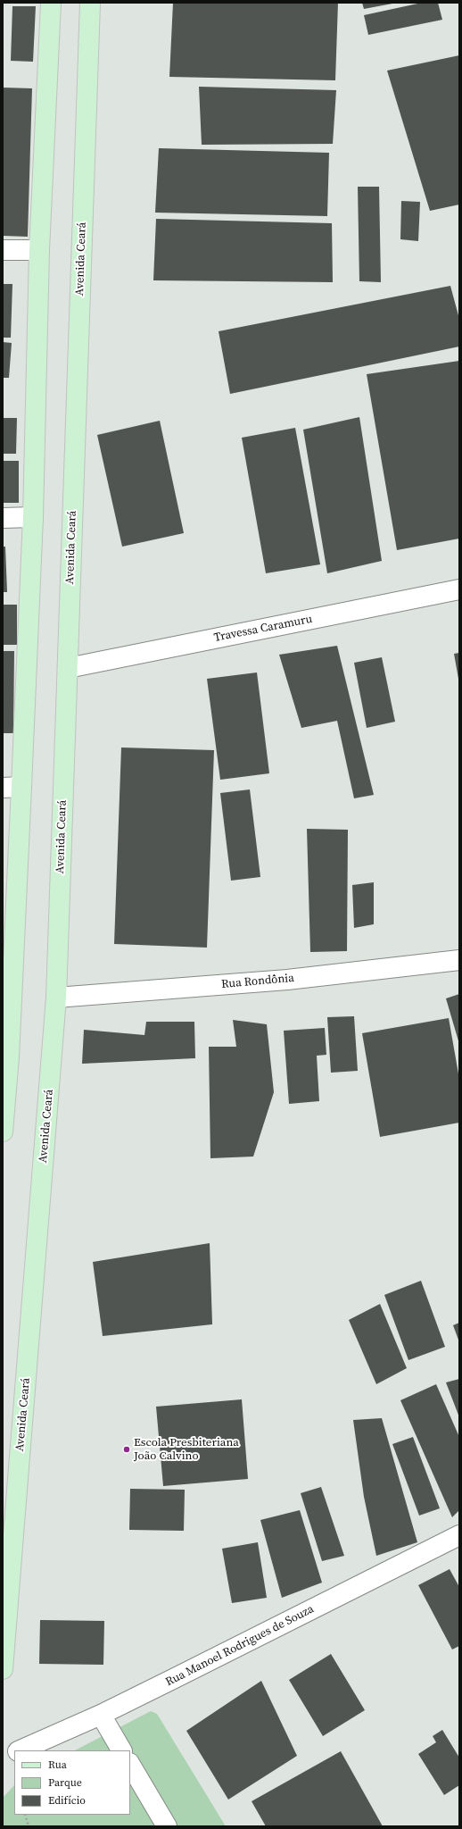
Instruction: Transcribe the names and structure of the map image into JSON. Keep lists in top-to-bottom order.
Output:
{
  "streets": {
    "main road": ["Avenida Ceará"],
    "street": ["Travessa Caramuru", "Rua Rondônia", "Rua Manoel Rodrigues de Souza"]
  },
  "crossings": [
    ["Avenida Ceará", "Travessa Caramuru"],
    ["Avenida Ceará", "Rua Rondônia"]
  ],
  "places": ["Escola Presbiteriana João Calvino"],
  "legend": ["Rua", "Parque", "Edifício"]
}
